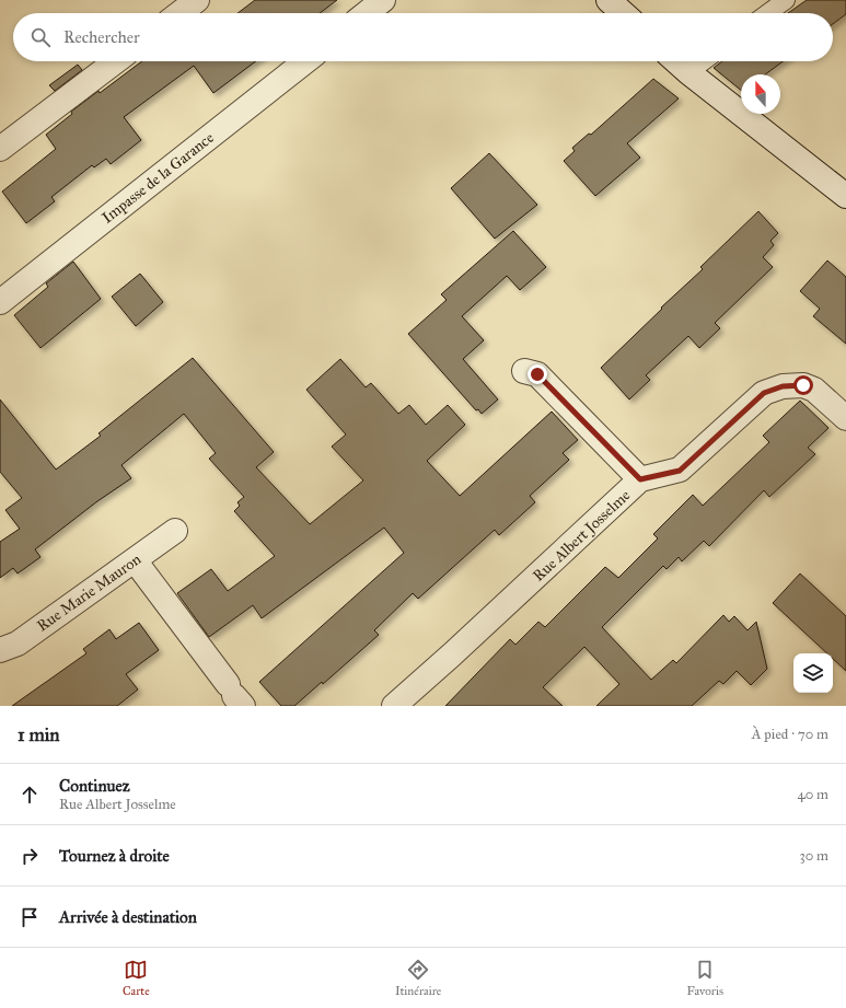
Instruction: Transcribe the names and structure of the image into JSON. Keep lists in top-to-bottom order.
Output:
{
  "streets": {
    "street": ["Impasse de la Garance", "Rue Albert Josselme", "Rue Marie Mauron"]
  },
  "north": "top",
  "page": {
    "search": "Rechercher",
    "heading": ["1 min", "À pied · 70 m"],
    "list": [
      ["Continuez", "Rue Albert Josselme", "40 m"],
      ["Tournez à droite", "30 m"],
      "Arrivée à destination"
    ],
    "nav": ["Carte", "Itinéraire", "Favoris"]
  }
}
